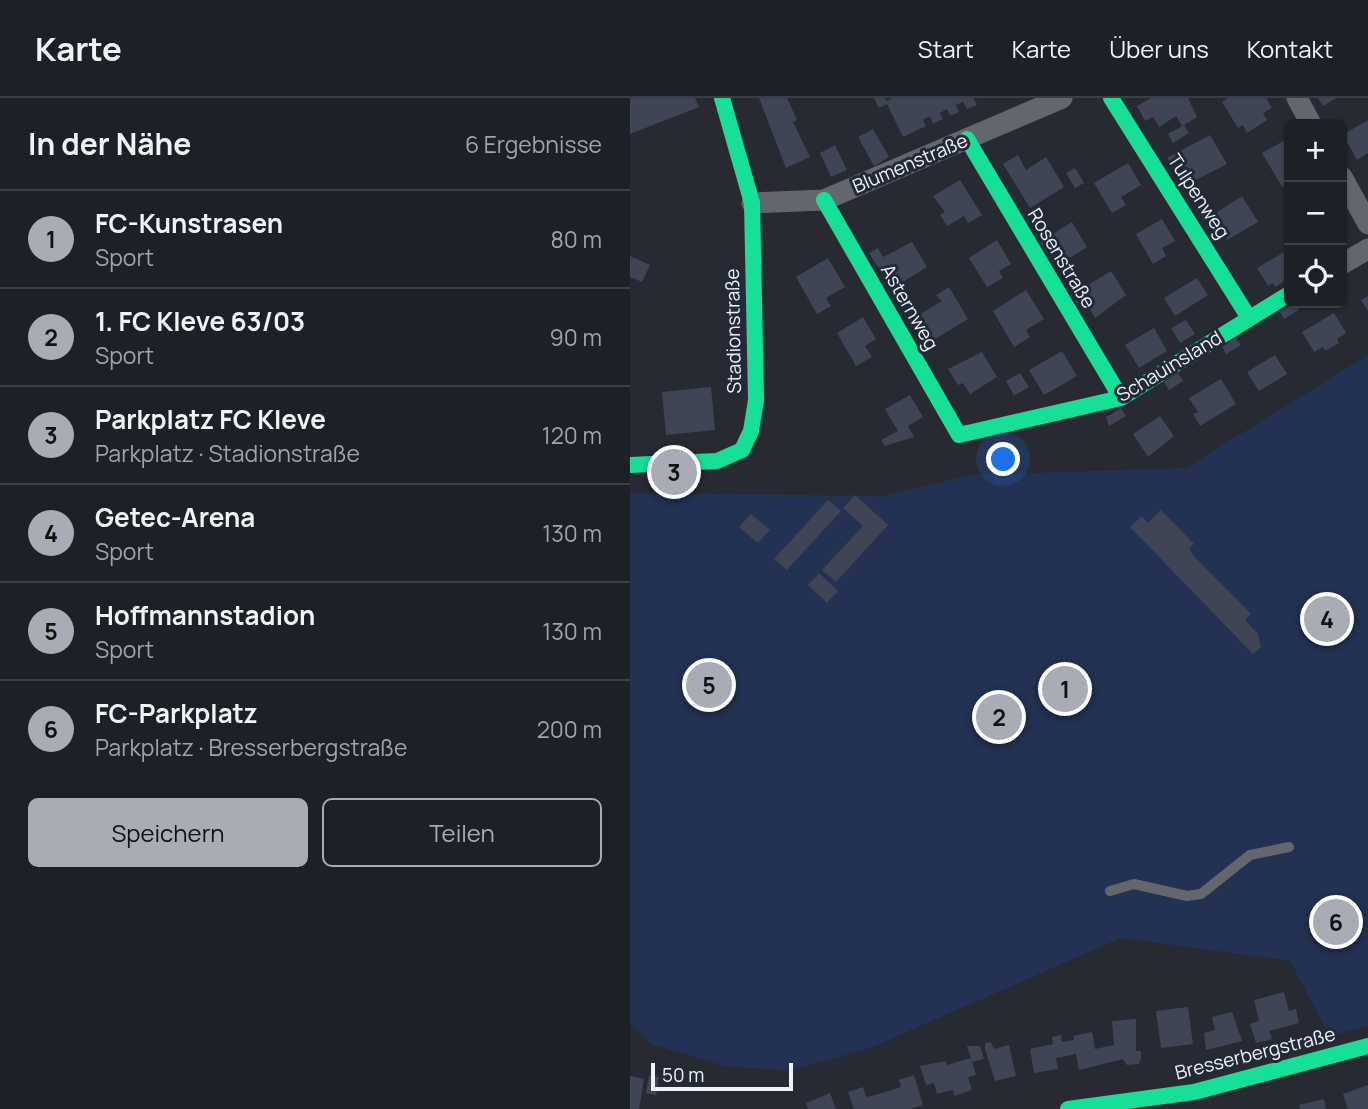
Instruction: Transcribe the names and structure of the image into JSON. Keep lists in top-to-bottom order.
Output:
{
  "streets": {
    "street": [
      "Blumenstraße",
      "Tulpenweg",
      "Rosenstraße",
      "Asternweg",
      "Stadionstraße",
      "Schauinsland",
      "Bresserbergstraße"
    ]
  },
  "crossings": [
    ["Blumenstraße", "Rosenstraße"],
    ["Blumenstraße", "Asternweg"],
    ["Blumenstraße", "Stadionstraße"],
    ["Tulpenweg", "Schauinsland"],
    ["Rosenstraße", "Schauinsland"],
    ["Asternweg", "Schauinsland"]
  ],
  "scale_bar": "50 m",
  "page": {
    "header": "Karte",
    "nav": [
      "Start",
      "Karte",
      "Über uns",
      "Kontakt"
    ],
    "heading": ["In der Nähe", "6 Ergebnisse"],
    "map_buttons": ["+", "−"],
    "list": [
      {
        "mark": "1",
        "name": "FC-Kunstrasen",
        "note": "Sport",
        "value": "80 m"
      },
      {
        "mark": "2",
        "name": "1. FC Kleve 63/03",
        "note": "Sport",
        "value": "90 m"
      },
      {
        "mark": "3",
        "name": "Parkplatz FC Kleve",
        "note": "Parkplatz · Stadionstraße",
        "value": "120 m"
      },
      {
        "mark": "4",
        "name": "Getec-Arena",
        "note": "Sport",
        "value": "130 m"
      },
      {
        "mark": "5",
        "name": "Hoffmannstadion",
        "note": "Sport",
        "value": "130 m"
      },
      {
        "mark": "6",
        "name": "FC-Parkplatz",
        "note": "Parkplatz · Bresserbergstraße",
        "value": "200 m"
      }
    ],
    "pins": [
      "3",
      "4",
      "5",
      "1",
      "2",
      "6"
    ],
    "buttons": ["Speichern", "Teilen"],
    "scale": "50 m"
  }
}
